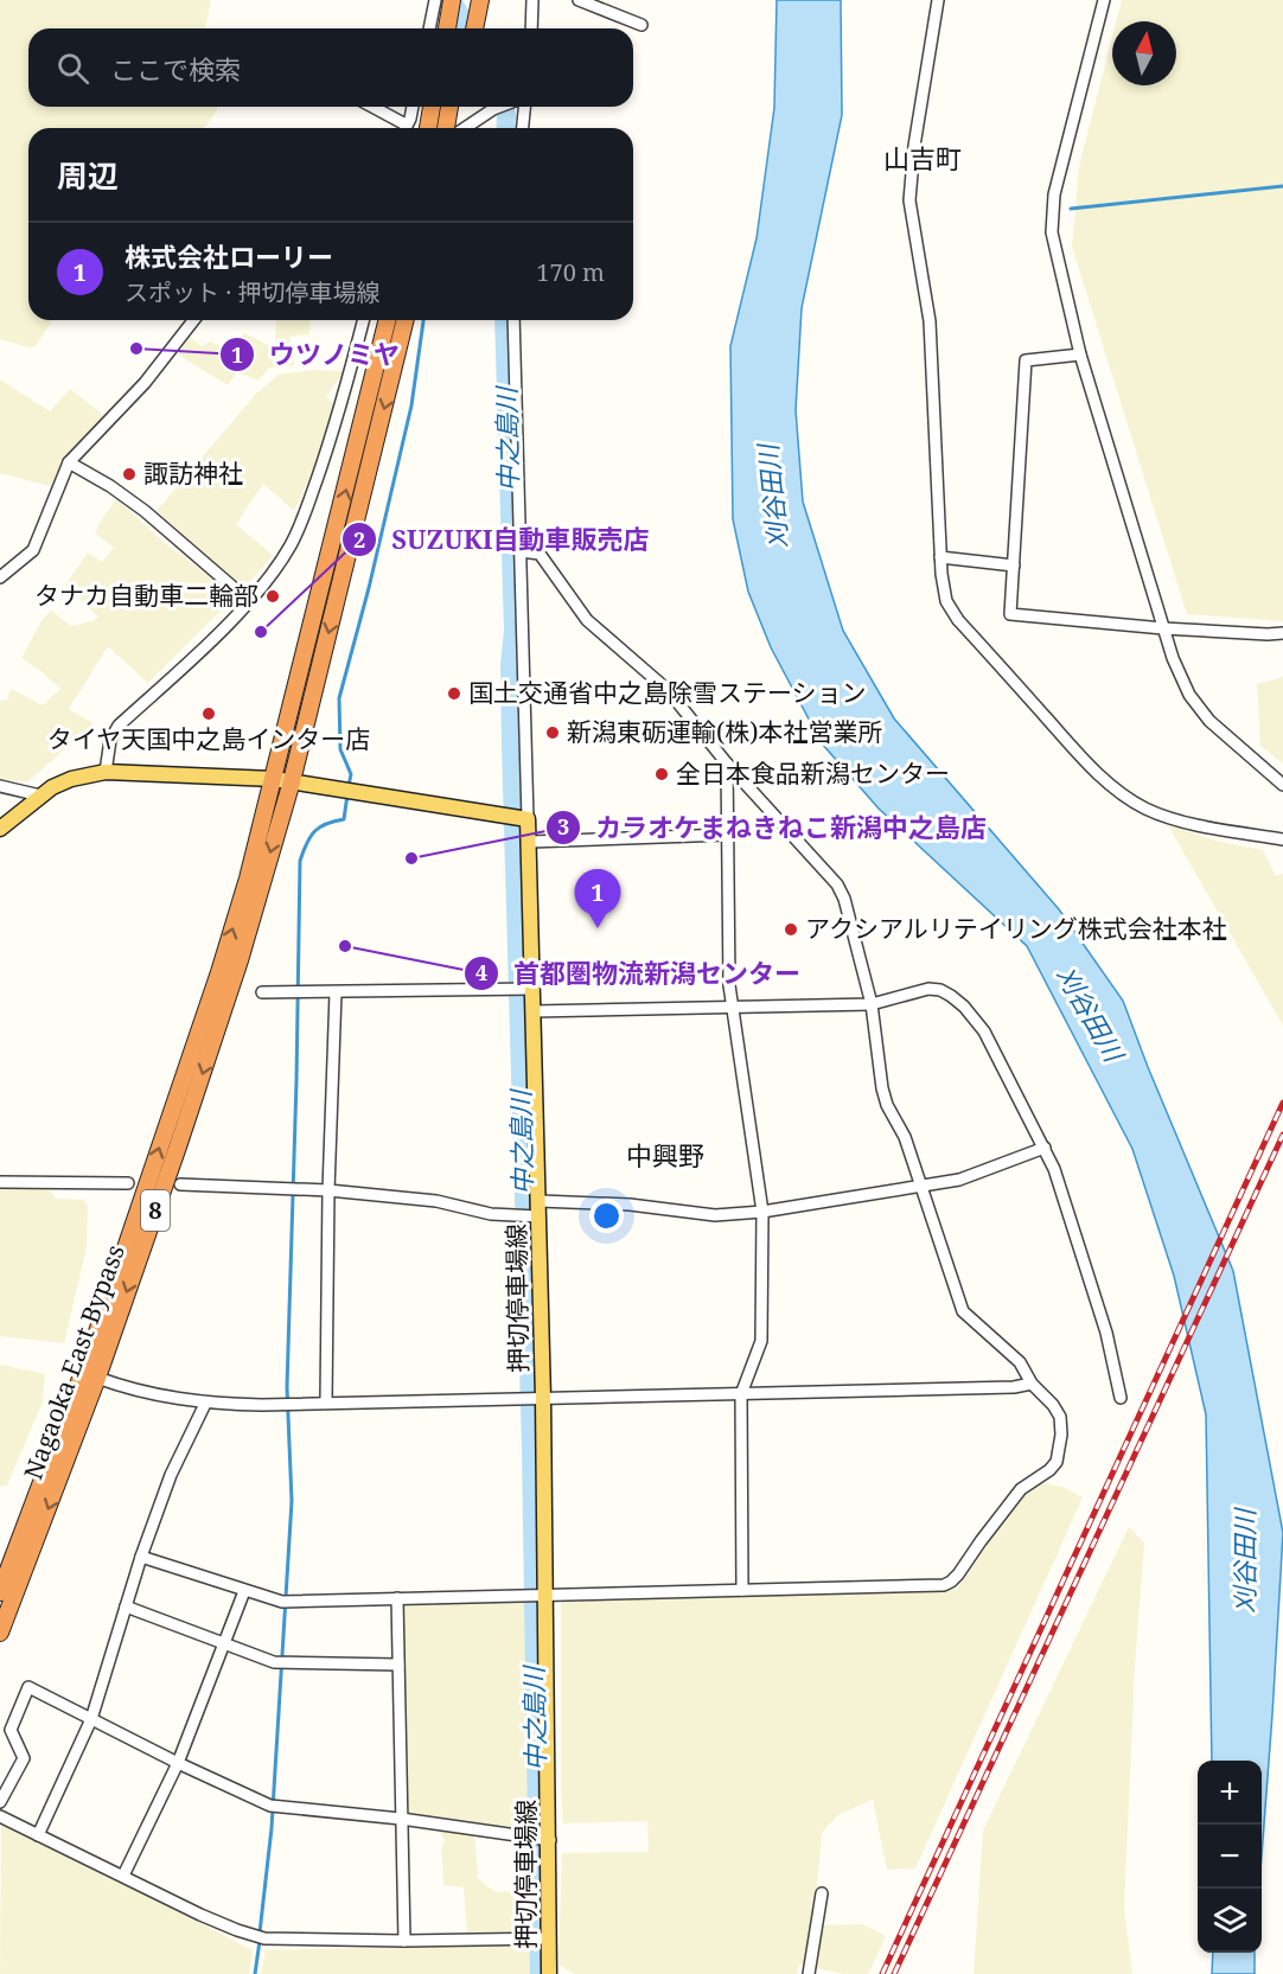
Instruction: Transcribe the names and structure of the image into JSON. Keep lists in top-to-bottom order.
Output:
{
  "streets": {
    "highway": ["8", "Nagaoka East Bypass"],
    "main road": ["押切停車場線"]
  },
  "crossings": [
    ["8", "Nagaoka East Bypass"]
  ],
  "districts": ["山吉町", "中興野"],
  "water": ["中之島川", "刈谷田川"],
  "places": [
    "ウツノミヤ",
    "諏訪神社",
    "タナカ自動車二輪部",
    "SUZUKI自動車販売店",
    "国土交通省中之島除雪ステーション",
    "タイヤ天国中之島インター店",
    "新潟東砺運輸(株)本社営業所",
    "全日本食品新潟センター",
    "カラオケまねきねこ新潟中之島店",
    "アクシアルリテイリング株式会社本社",
    "首都圏物流新潟センター"
  ],
  "north": "top",
  "page": {
    "search": "ここで検索",
    "heading": "周辺",
    "list": [
      {
        "mark": "1",
        "name": "株式会社ローリー",
        "note": "スポット · 押切停車場線",
        "value": "170 m"
      }
    ],
    "pins": "1",
    "map_buttons": ["+", "−"]
  }
}
